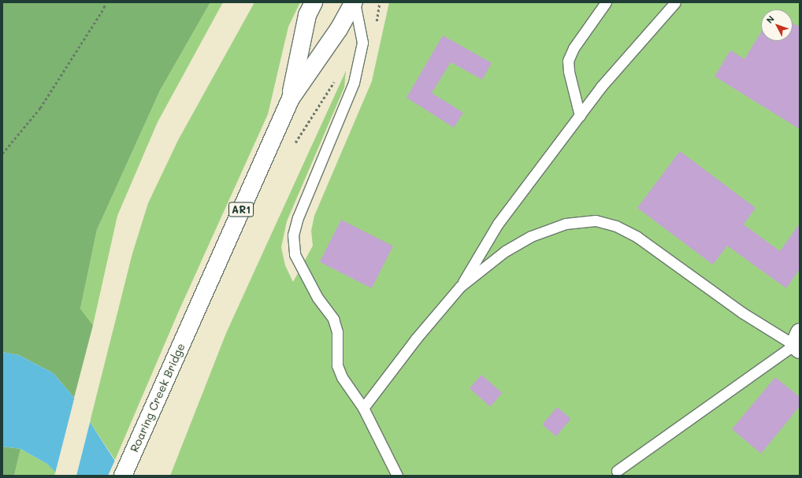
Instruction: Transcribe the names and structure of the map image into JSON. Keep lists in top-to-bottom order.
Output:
{
  "streets": {
    "highway": ["AR1", "Roaring Creek Bridge"]
  },
  "crossings": [
    ["AR1", "Roaring Creek Bridge"]
  ],
  "north": "top left"
}
